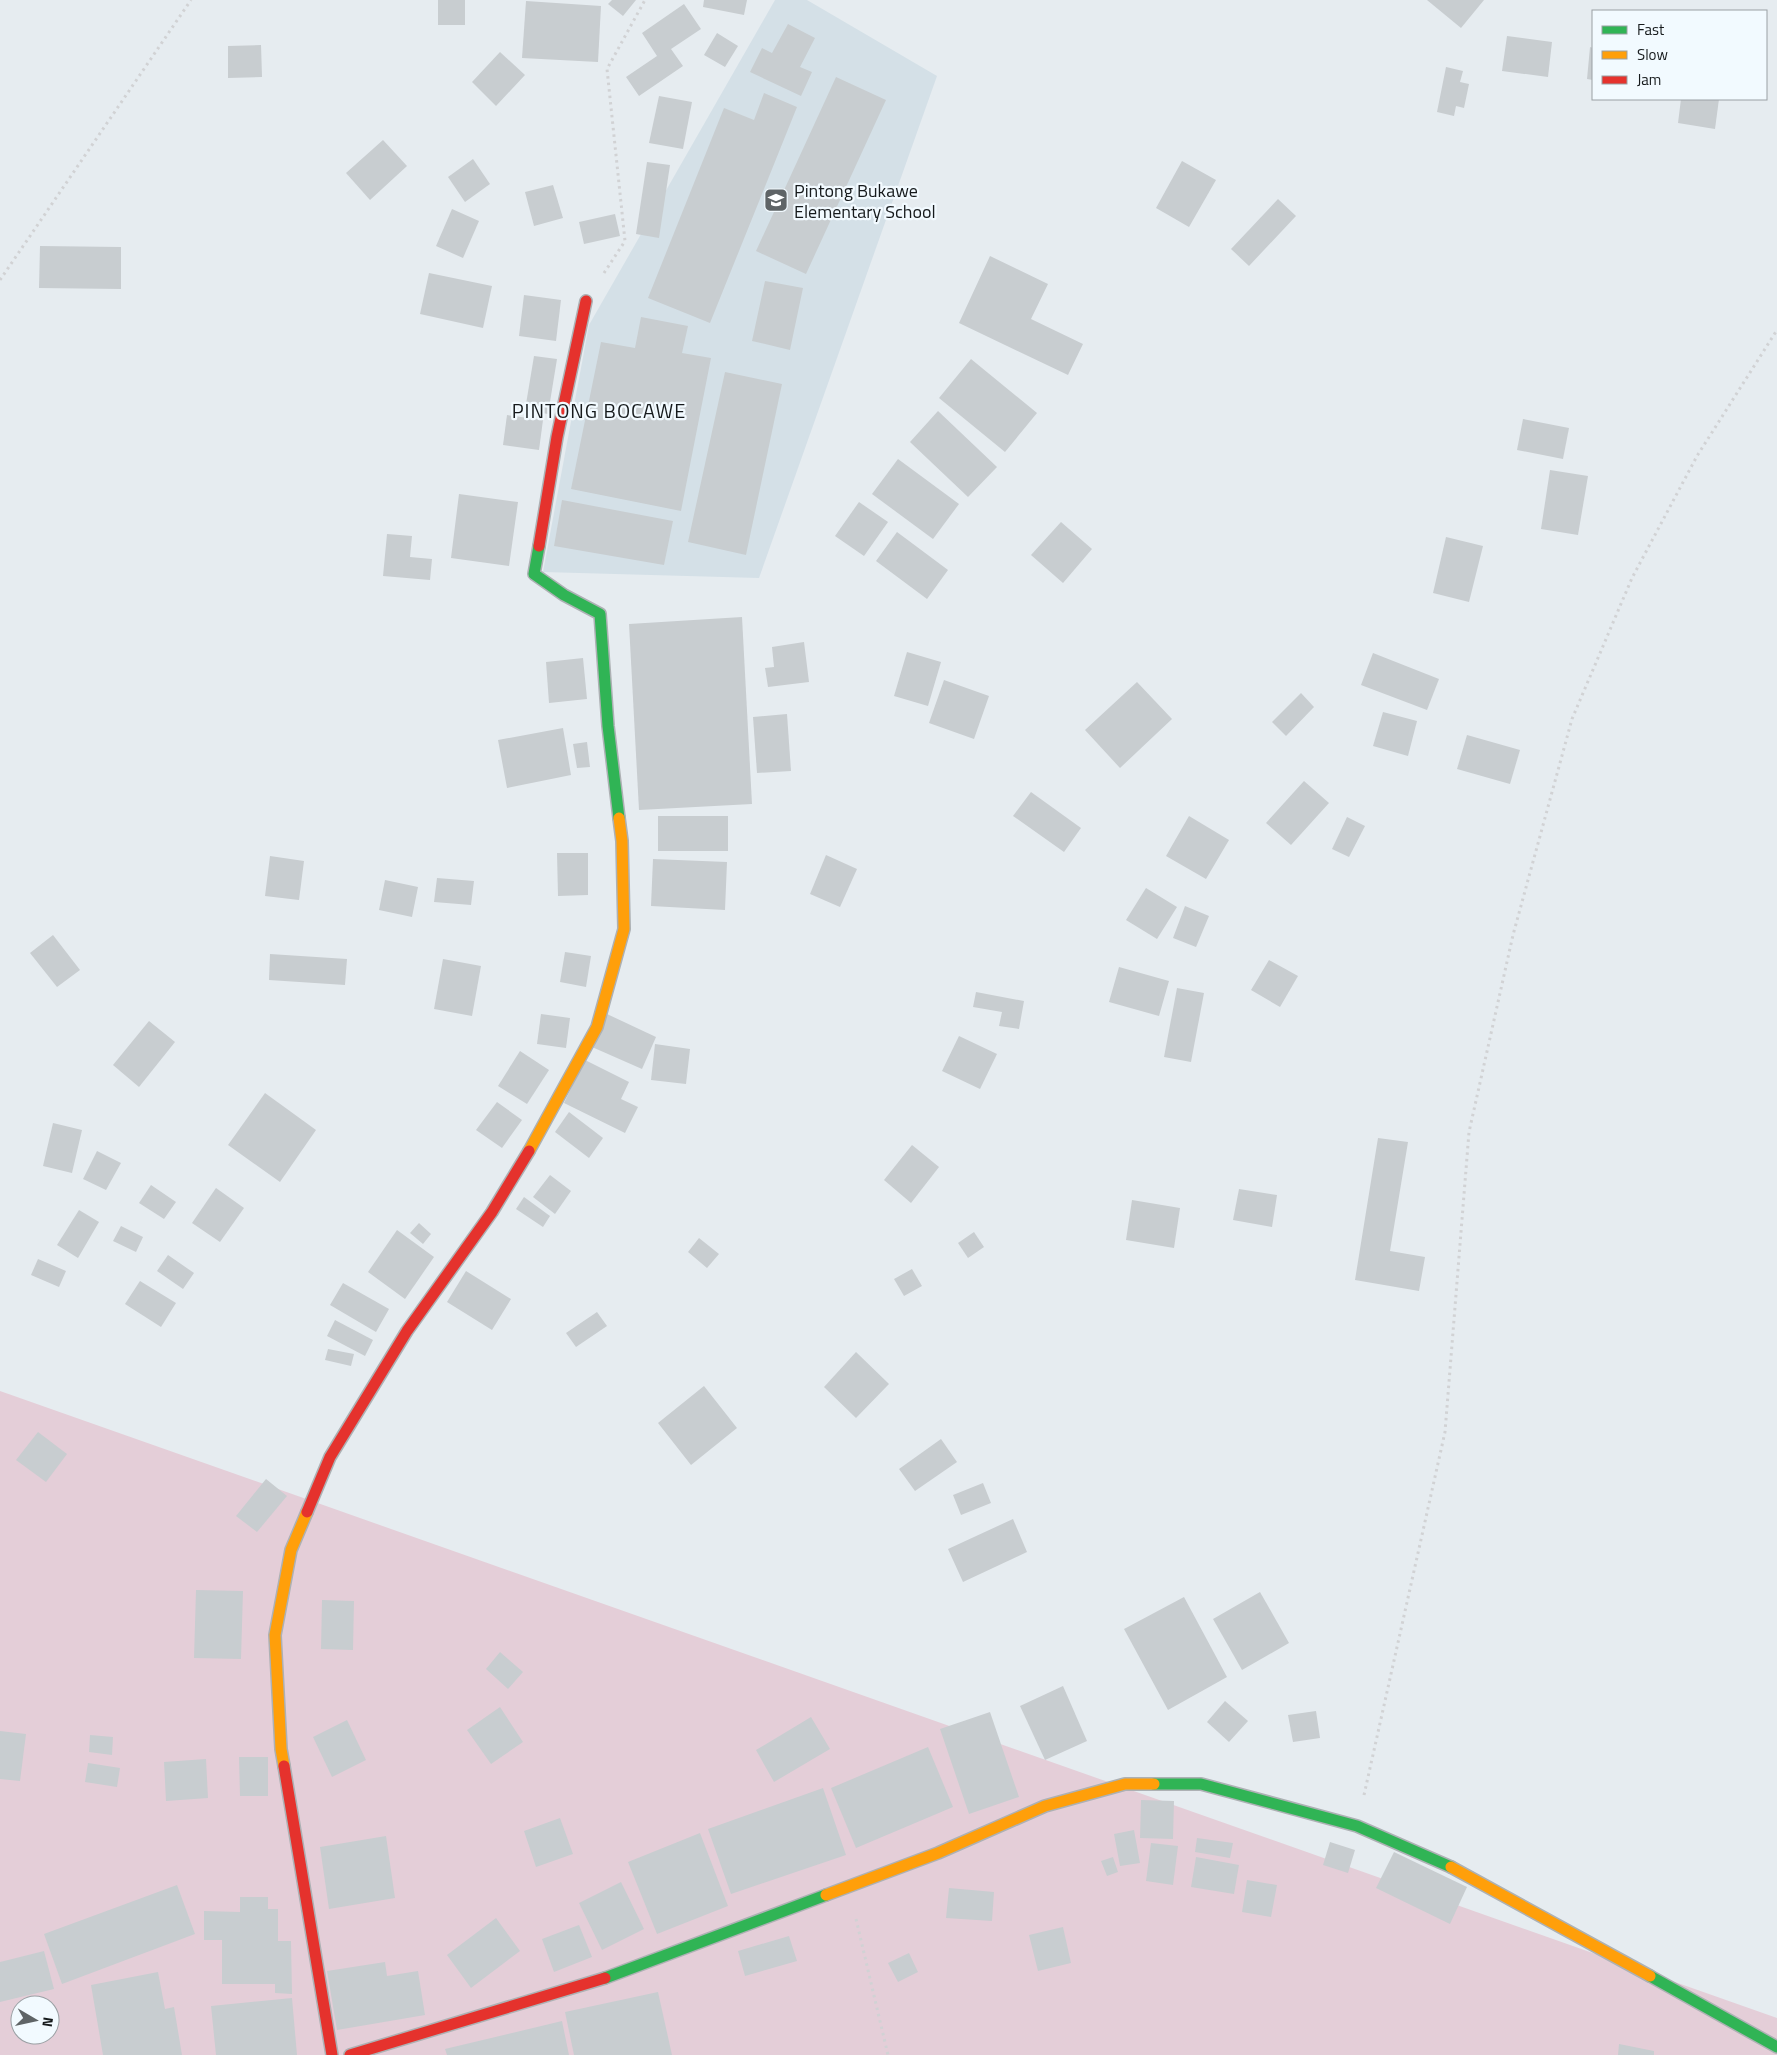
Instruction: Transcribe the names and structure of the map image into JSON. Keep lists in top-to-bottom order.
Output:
{
  "districts": ["PINTONG BOCAWE"],
  "places": {
    "school or university": ["Pintong Bukawe Elementary School"]
  },
  "legend": ["Fast", "Slow", "Jam"],
  "north": "right"
}
